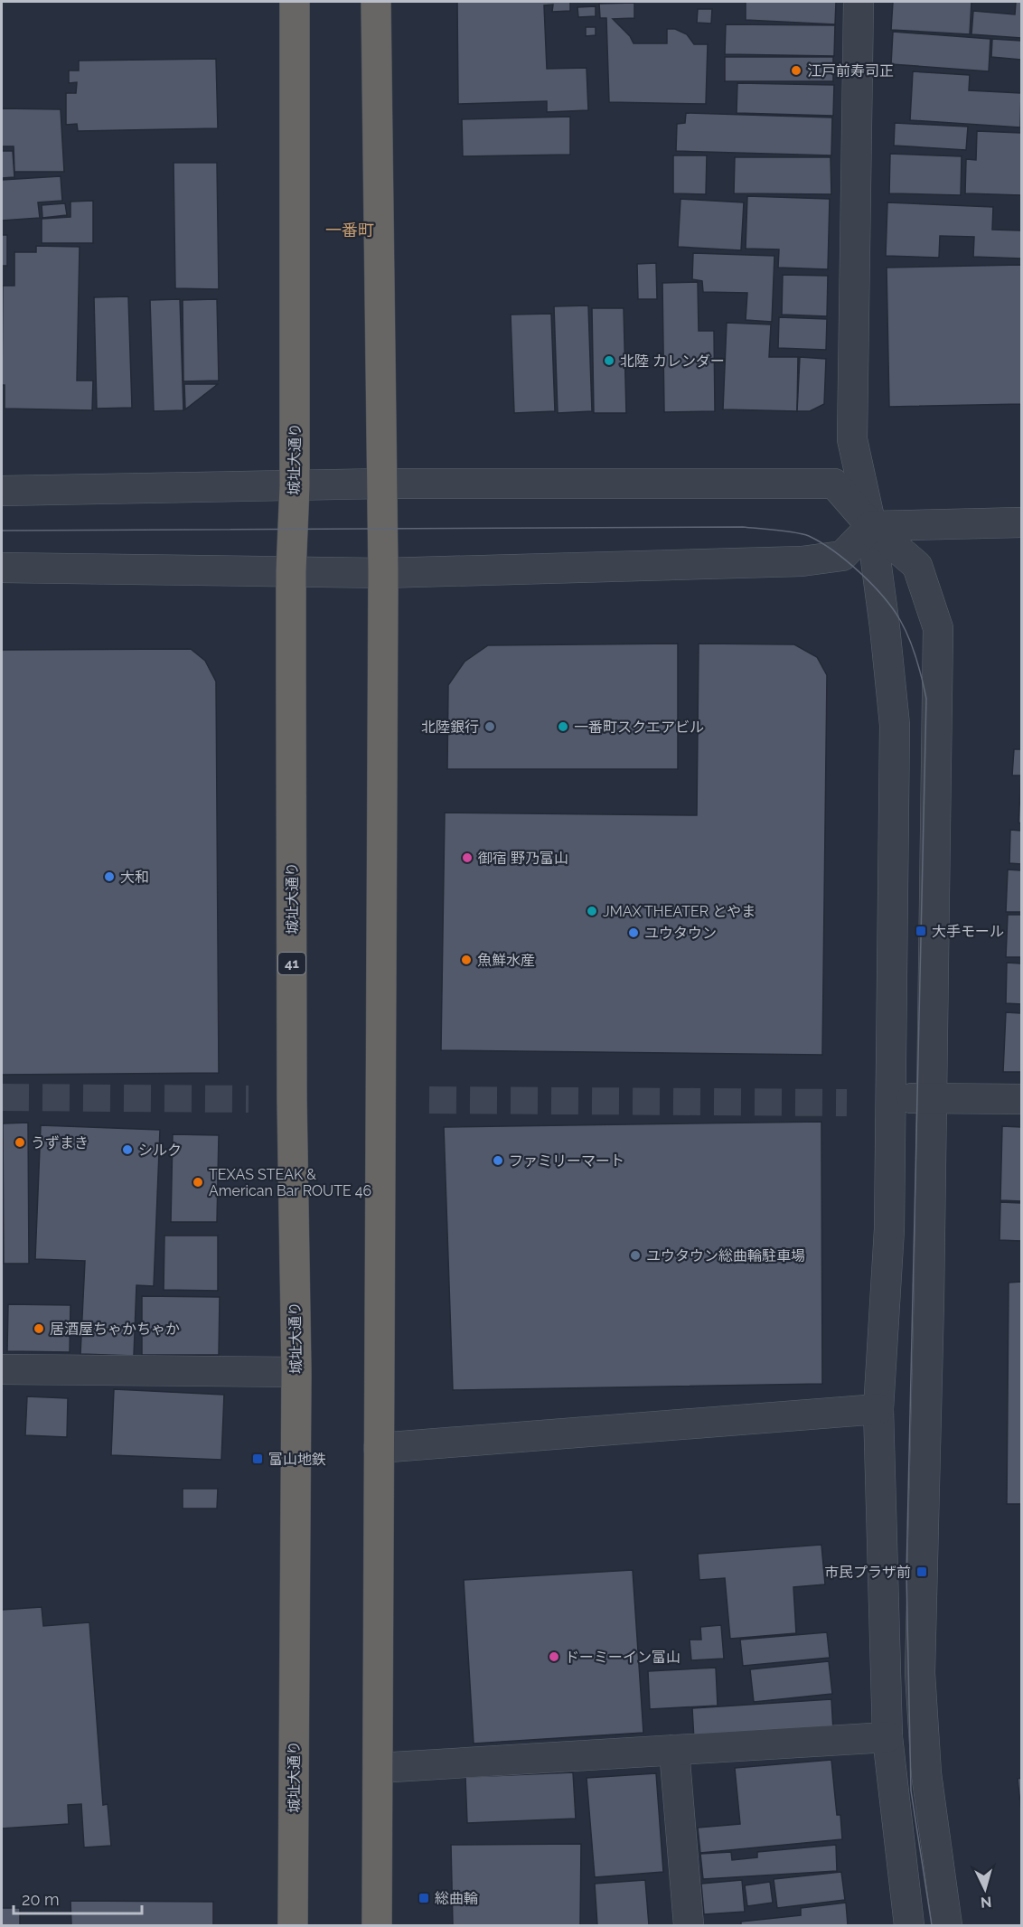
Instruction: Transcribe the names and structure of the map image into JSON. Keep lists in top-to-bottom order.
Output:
{
  "streets": {
    "highway": ["城址大通り", "41"]
  },
  "districts": ["一番町"],
  "places": {
    "other": [
      "江戸前寿司正",
      "北陸 カレンダー",
      "北陸銀行",
      "一番町スクエアビル",
      "御宿 野乃富山",
      "大和",
      "JMAX THEATER とやま",
      "ユウタウン",
      "魚鮮水産",
      "うずまき",
      "シルク",
      "ファミリーマート",
      "TEXAS STEAK & American Bar ROUTE 46",
      "ユウタウン総曲輪駐車場",
      "居酒屋ちゃかちゃか",
      "ドーミーイン富山"
    ],
    "transit": [
      "大手モール",
      "富山地鉄",
      "市民プラザ前",
      "総曲輪"
    ]
  },
  "scale_bar": "20 m",
  "north": "bottom"
}
